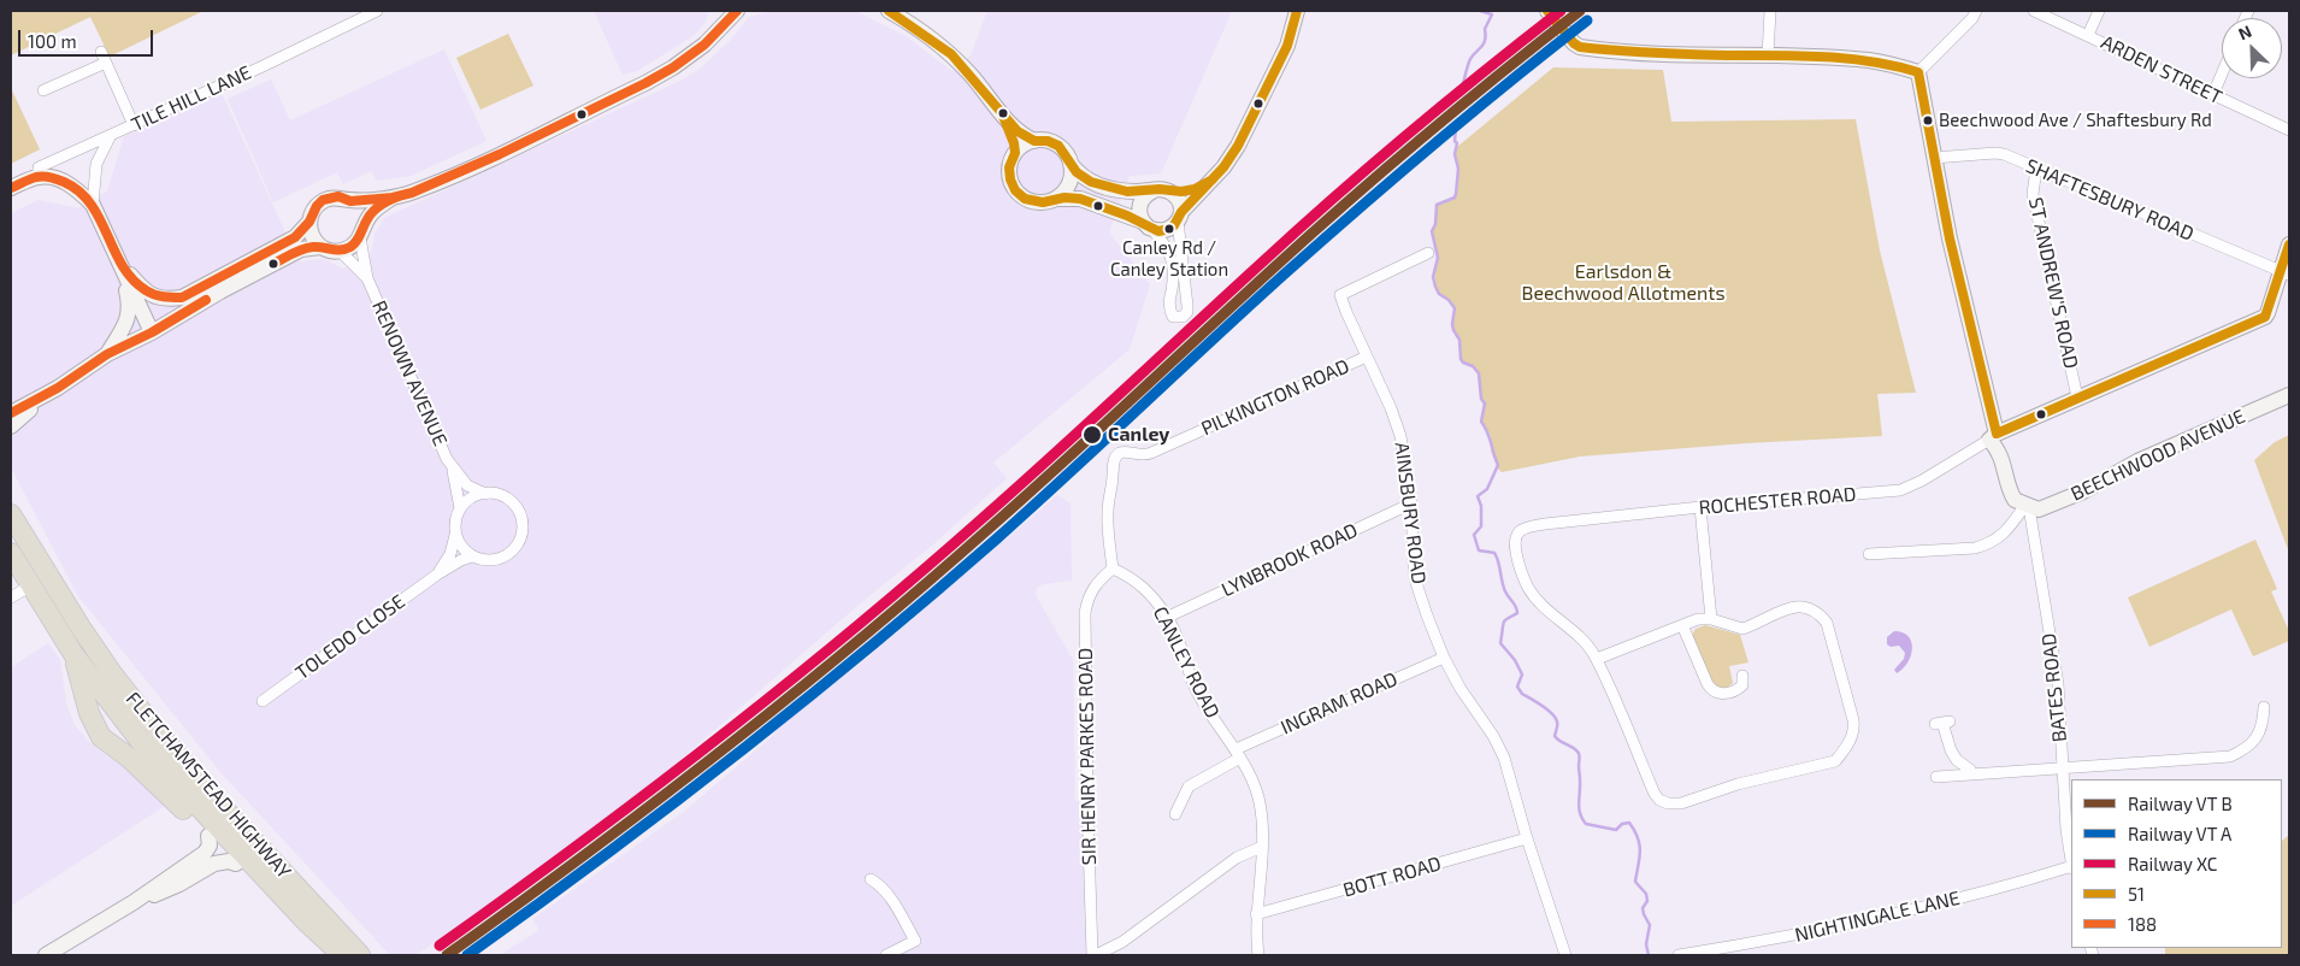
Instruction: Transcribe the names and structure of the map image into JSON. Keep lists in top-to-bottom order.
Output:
{
  "streets": {
    "highway": ["FLETCHAMSTEAD HIGHWAY"],
    "street": [
      "ARDEN STREET",
      "TILE HILL LANE",
      "SHAFTESBURY ROAD",
      "ST ANDREW'S ROAD",
      "RENOWN AVENUE",
      "PILKINGTON ROAD",
      "BEECHWOOD AVENUE",
      "ROCHESTER ROAD",
      "AINSBURY ROAD",
      "LYNBROOK ROAD",
      "TOLEDO CLOSE",
      "CANLEY ROAD",
      "BATES ROAD",
      "INGRAM ROAD",
      "SIR HENRY PARKES ROAD",
      "BOTT ROAD",
      "NIGHTINGALE LANE"
    ]
  },
  "crossings": [
    ["SHAFTESBURY ROAD", "ST ANDREW'S ROAD"],
    ["SHAFTESBURY ROAD", "ROCHESTER ROAD"],
    ["ST ANDREW'S ROAD", "ROCHESTER ROAD"],
    ["RENOWN AVENUE", "TOLEDO CLOSE"],
    ["PILKINGTON ROAD", "AINSBURY ROAD"],
    ["PILKINGTON ROAD", "CANLEY ROAD"],
    ["PILKINGTON ROAD", "SIR HENRY PARKES ROAD"],
    ["BEECHWOOD AVENUE", "BATES ROAD"],
    ["AINSBURY ROAD", "LYNBROOK ROAD"],
    ["AINSBURY ROAD", "INGRAM ROAD"],
    ["AINSBURY ROAD", "BOTT ROAD"],
    ["LYNBROOK ROAD", "CANLEY ROAD"],
    ["CANLEY ROAD", "INGRAM ROAD"],
    ["CANLEY ROAD", "SIR HENRY PARKES ROAD"],
    ["CANLEY ROAD", "BOTT ROAD"]
  ],
  "parks": ["Earlsdon & Beechwood Allotments"],
  "places": ["Beechwood Ave / Shaftesbury Rd", "Canley Rd / Canley Station", "Canley"],
  "lines": ["rail line XC", "transit line 51", "transit line 188"],
  "legend": [
    "Railway VT B",
    "Railway VT A",
    "Railway XC",
    "51",
    "188"
  ],
  "scale_bar": "100 m",
  "north": "top left"
}
